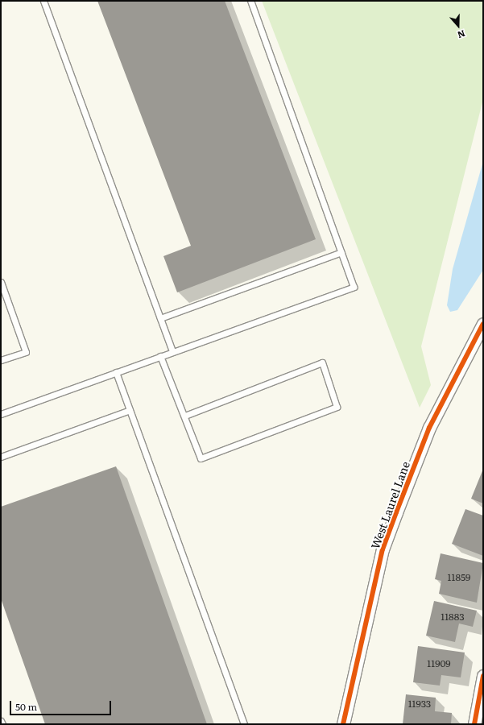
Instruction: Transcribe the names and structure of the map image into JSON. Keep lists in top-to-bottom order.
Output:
{
  "streets": {
    "street": ["West Laurel Lane"]
  },
  "house_numbers": [
    "11859",
    "11883",
    "11909",
    "11933"
  ],
  "scale_bar": "50 m",
  "north": "bottom"
}
